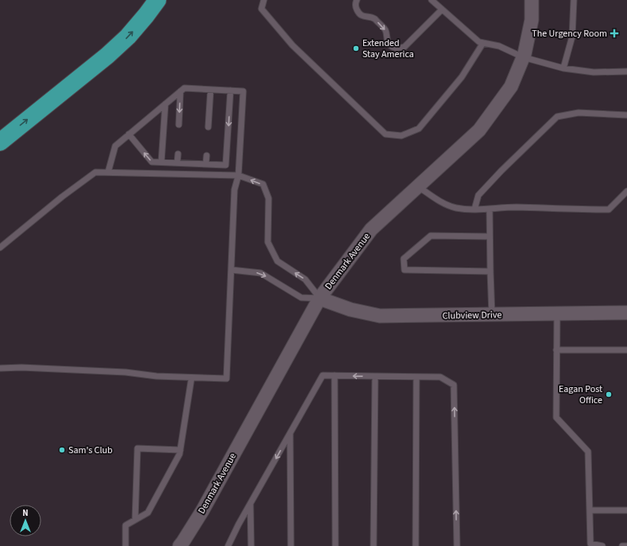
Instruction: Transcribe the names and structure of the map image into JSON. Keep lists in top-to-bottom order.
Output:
{
  "streets": {
    "street": ["Denmark Avenue", "Clubview Drive"]
  },
  "crossings": [
    ["Denmark Avenue", "Clubview Drive"]
  ],
  "places": {
    "health": ["The Urgency Room"],
    "other": ["Extended Stay America", "Eagan Post Office", "Sam's Club"]
  },
  "north": "top"
}
